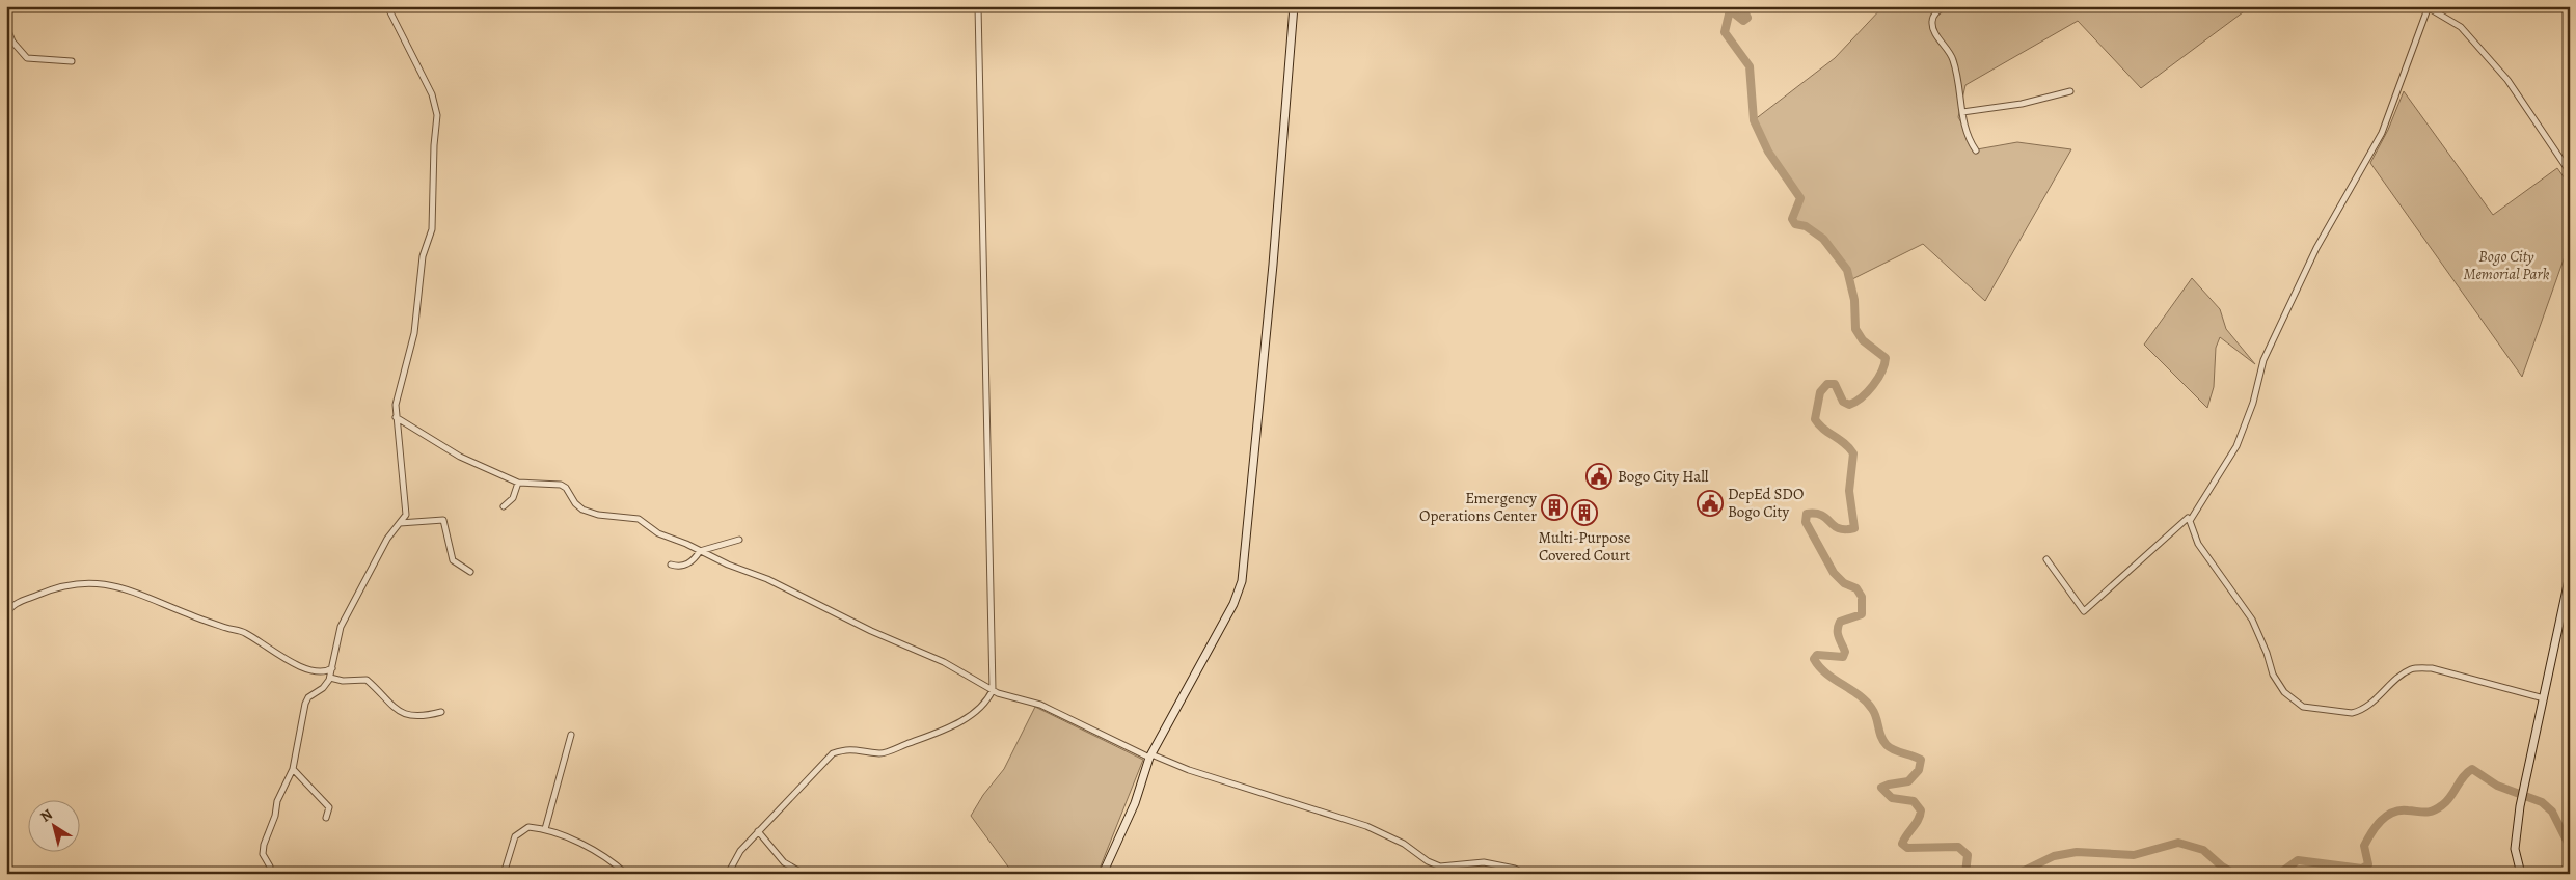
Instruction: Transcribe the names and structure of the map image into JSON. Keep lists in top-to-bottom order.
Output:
{
  "parks": ["Bogo City Memorial Park"],
  "places": {
    "public building": ["Bogo City Hall", "DepEd SDO Bogo City"],
    "building": ["Emergency Operations Center", "Multi-Purpose Covered Court"]
  },
  "north": "top left"
}
